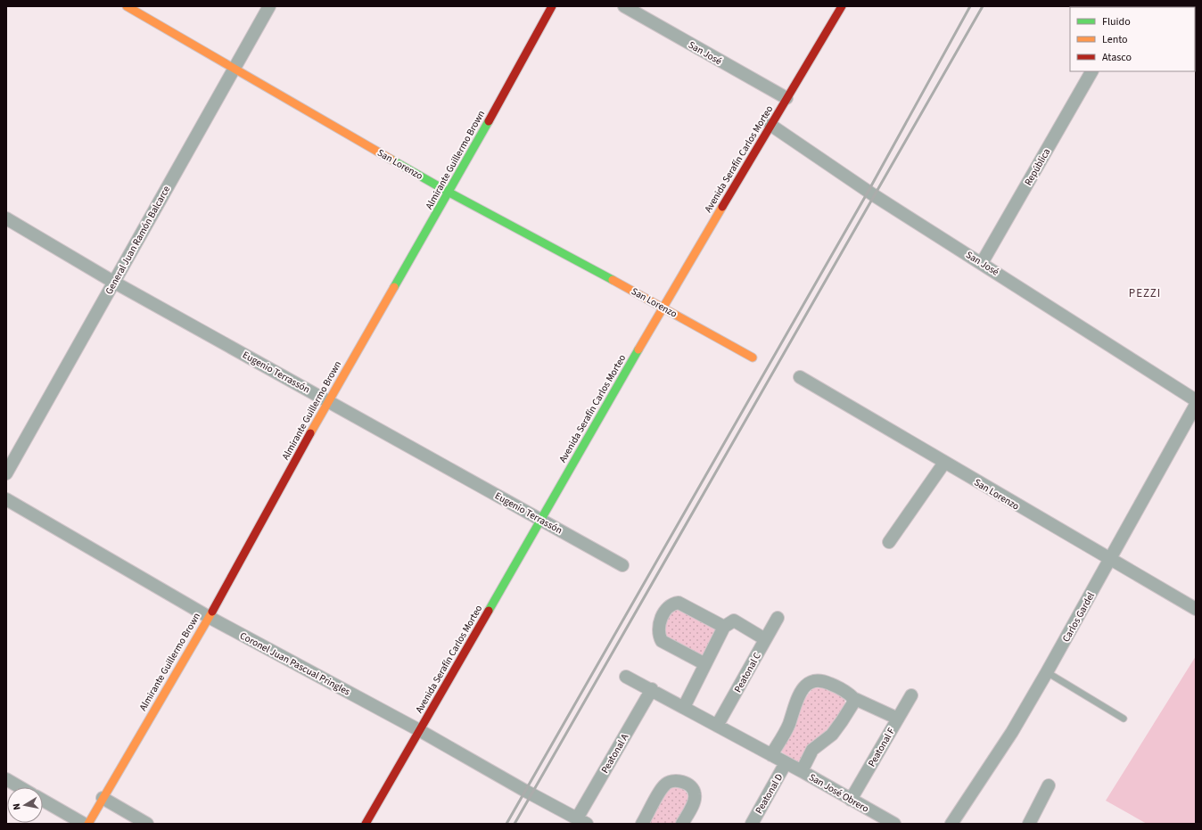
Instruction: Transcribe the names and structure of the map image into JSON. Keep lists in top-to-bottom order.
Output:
{
  "streets": {
    "street": [
      "San José",
      "Avenida Serafín Carlos Morteo",
      "Almirante Guillermo Brown",
      "San Lorenzo",
      "República",
      "General Juan Ramón Balcarce",
      "Eugenio Terrassón",
      "Carlos Gardel",
      "Coronel Juan Pascual Pringles",
      "Peatonal C",
      "Peatonal F",
      "Peatonal A",
      "San José Obrero",
      "Peatonal D"
    ]
  },
  "crossings": [
    ["San José", "Avenida Serafín Carlos Morteo"],
    ["San José", "República"],
    ["Avenida Serafín Carlos Morteo", "San Lorenzo"],
    ["Avenida Serafín Carlos Morteo", "Eugenio Terrassón"],
    ["Avenida Serafín Carlos Morteo", "Coronel Juan Pascual Pringles"],
    ["Almirante Guillermo Brown", "San Lorenzo"],
    ["Almirante Guillermo Brown", "Eugenio Terrassón"],
    ["Almirante Guillermo Brown", "Coronel Juan Pascual Pringles"],
    ["San Lorenzo", "General Juan Ramón Balcarce"],
    ["San Lorenzo", "Carlos Gardel"],
    ["General Juan Ramón Balcarce", "Eugenio Terrassón"],
    ["Coronel Juan Pascual Pringles", "Peatonal A"],
    ["Peatonal C", "San José Obrero"],
    ["Peatonal F", "San José Obrero"],
    ["Peatonal A", "San José Obrero"],
    ["San José Obrero", "Peatonal D"]
  ],
  "districts": ["PEZZI"],
  "legend": ["Fluido", "Lento", "Atasco"],
  "north": "left"
}
